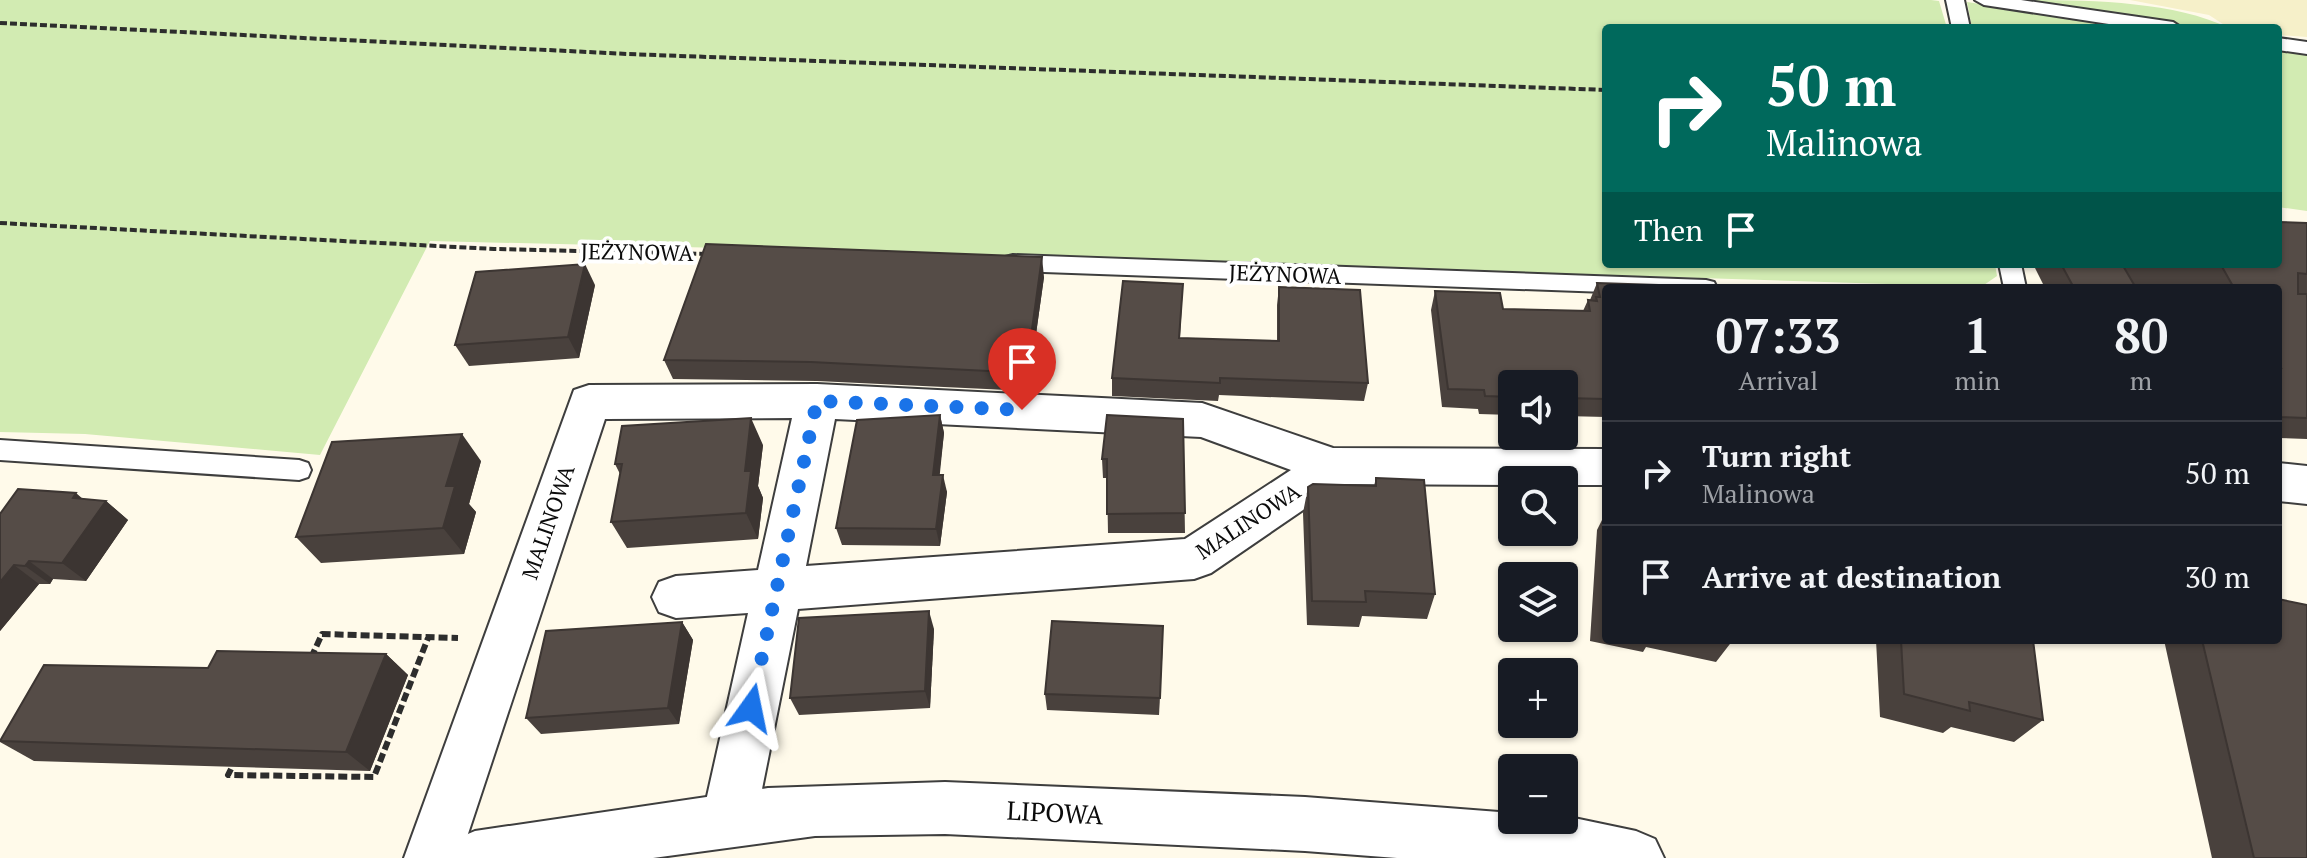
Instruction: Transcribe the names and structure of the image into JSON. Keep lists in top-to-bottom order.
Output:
{
  "streets": {
    "street": ["MALINOWA", "LIPOWA"],
    "lane": ["JEŻYNOWA"]
  },
  "page": {
    "turn": ["50 m", "Malinowa"],
    "then": "Then",
    "eta": [
      "07:33",
      "Arrival",
      "1",
      "min",
      "80",
      "m"
    ],
    "map_buttons": ["+", "−"],
    "list": [
      {
        "name": "Turn right",
        "note": "Malinowa",
        "value": "50 m"
      },
      {
        "name": "Arrive at destination",
        "value": "30 m"
      }
    ]
  }
}
